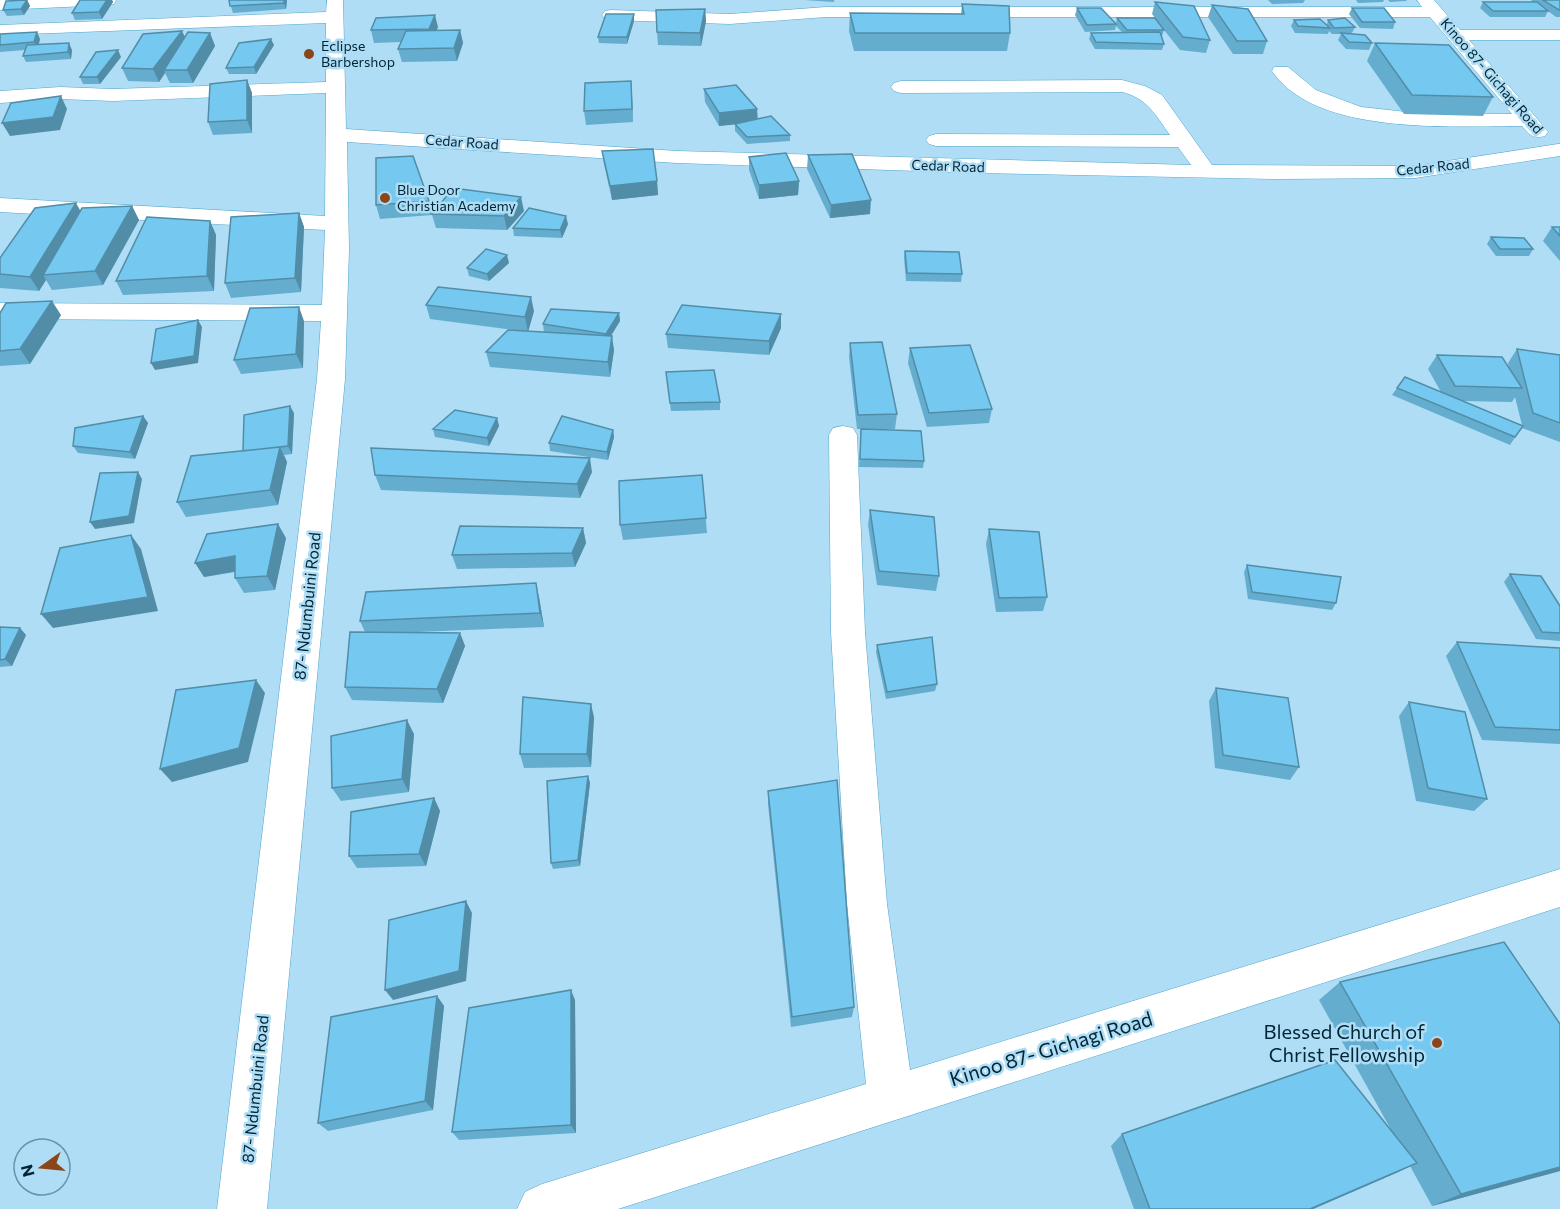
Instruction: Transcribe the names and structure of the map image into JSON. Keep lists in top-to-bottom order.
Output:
{
  "streets": {
    "street": ["Kinoo 87- Gichagi Road", "Cedar Road", "87- Ndumbuini Road"]
  },
  "crossings": [
    ["Kinoo 87- Gichagi Road", "Cedar Road"],
    ["Cedar Road", "87- Ndumbuini Road"]
  ],
  "places": ["Eclipse Barbershop", "Blue Door Christian Academy", "Blessed Church of Christ Fellowship"],
  "north": "left"
}
